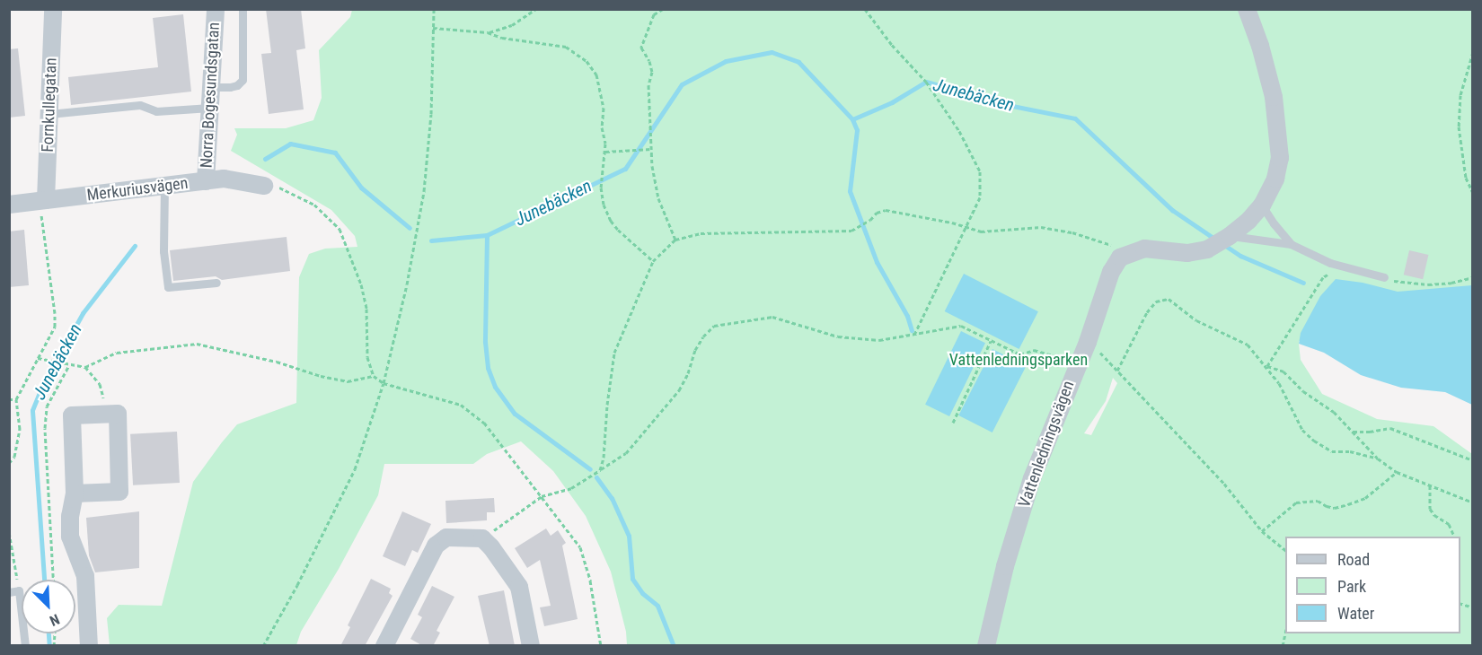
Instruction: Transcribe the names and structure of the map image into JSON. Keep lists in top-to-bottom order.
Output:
{
  "streets": {
    "street": [
      "Norra Bogesundsgatan",
      "Fornkullegatan",
      "Merkuriusvägen",
      "Vattenledningsvägen"
    ]
  },
  "crossings": [
    ["Norra Bogesundsgatan", "Merkuriusvägen"],
    ["Fornkullegatan", "Merkuriusvägen"]
  ],
  "water": ["Junebäcken"],
  "parks": ["Vattenledningsparken"],
  "legend": ["Road", "Park", "Water"],
  "north": "bottom right"
}
